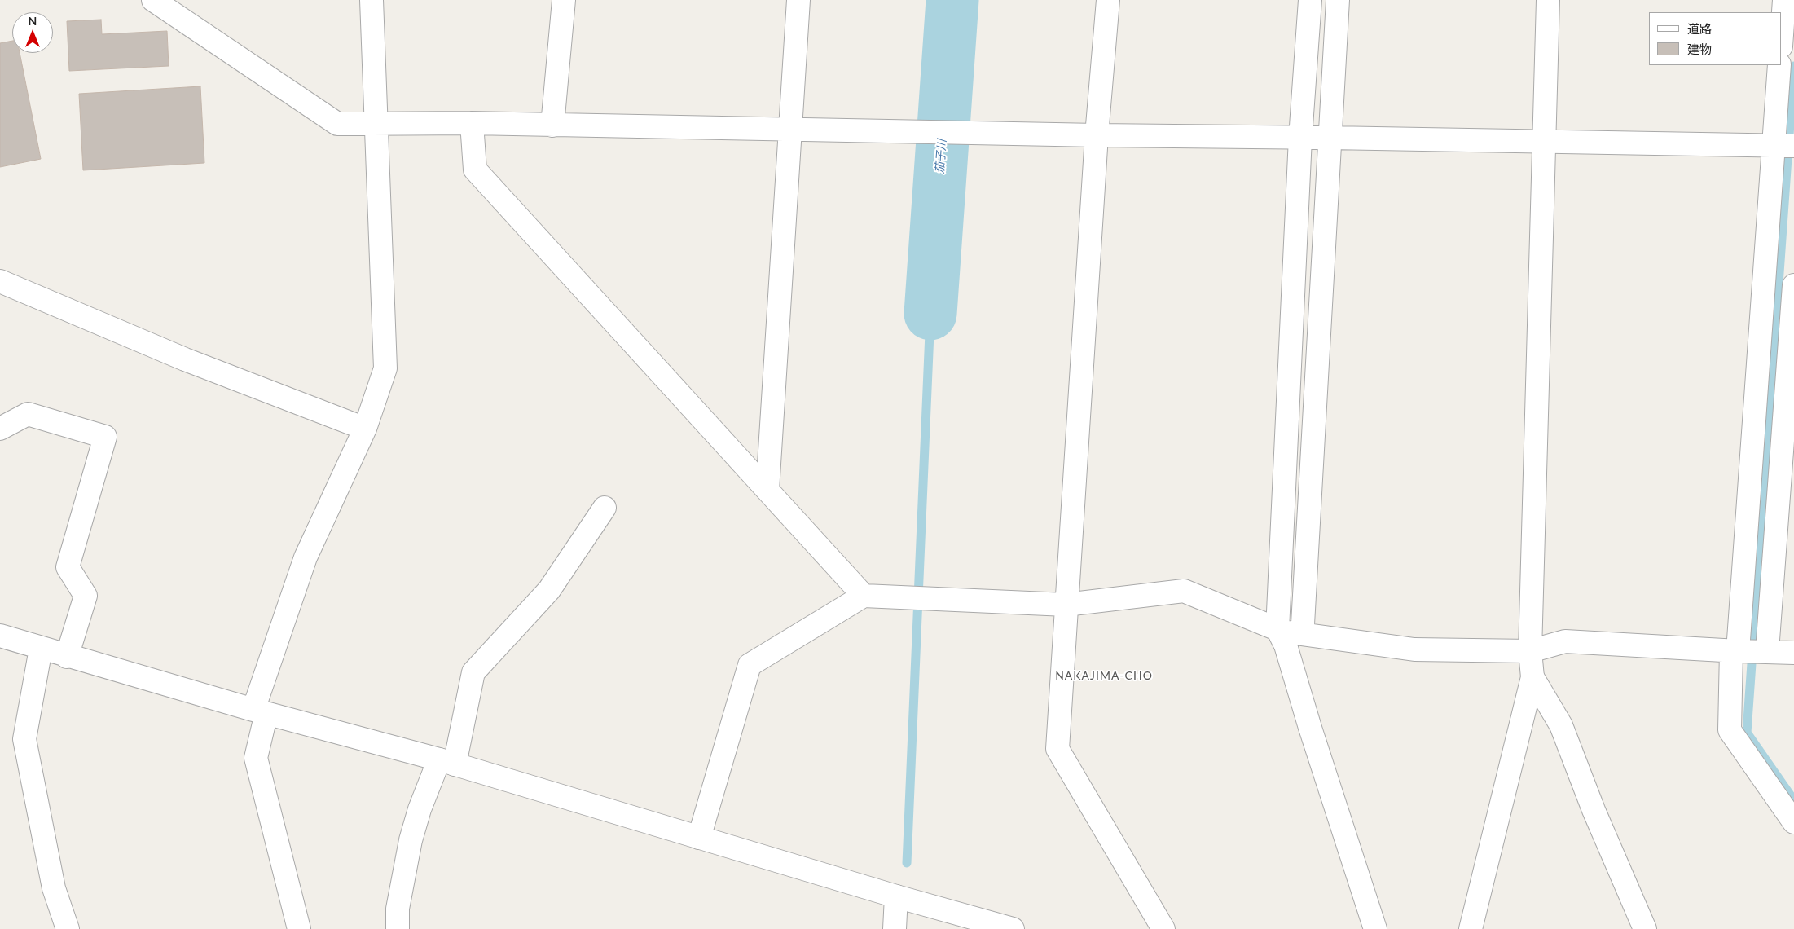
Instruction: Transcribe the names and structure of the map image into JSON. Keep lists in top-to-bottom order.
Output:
{
  "districts": ["NAKAJIMA-CHO"],
  "water": ["茄子川"],
  "legend": ["道路", "建物"],
  "north": "top"
}
